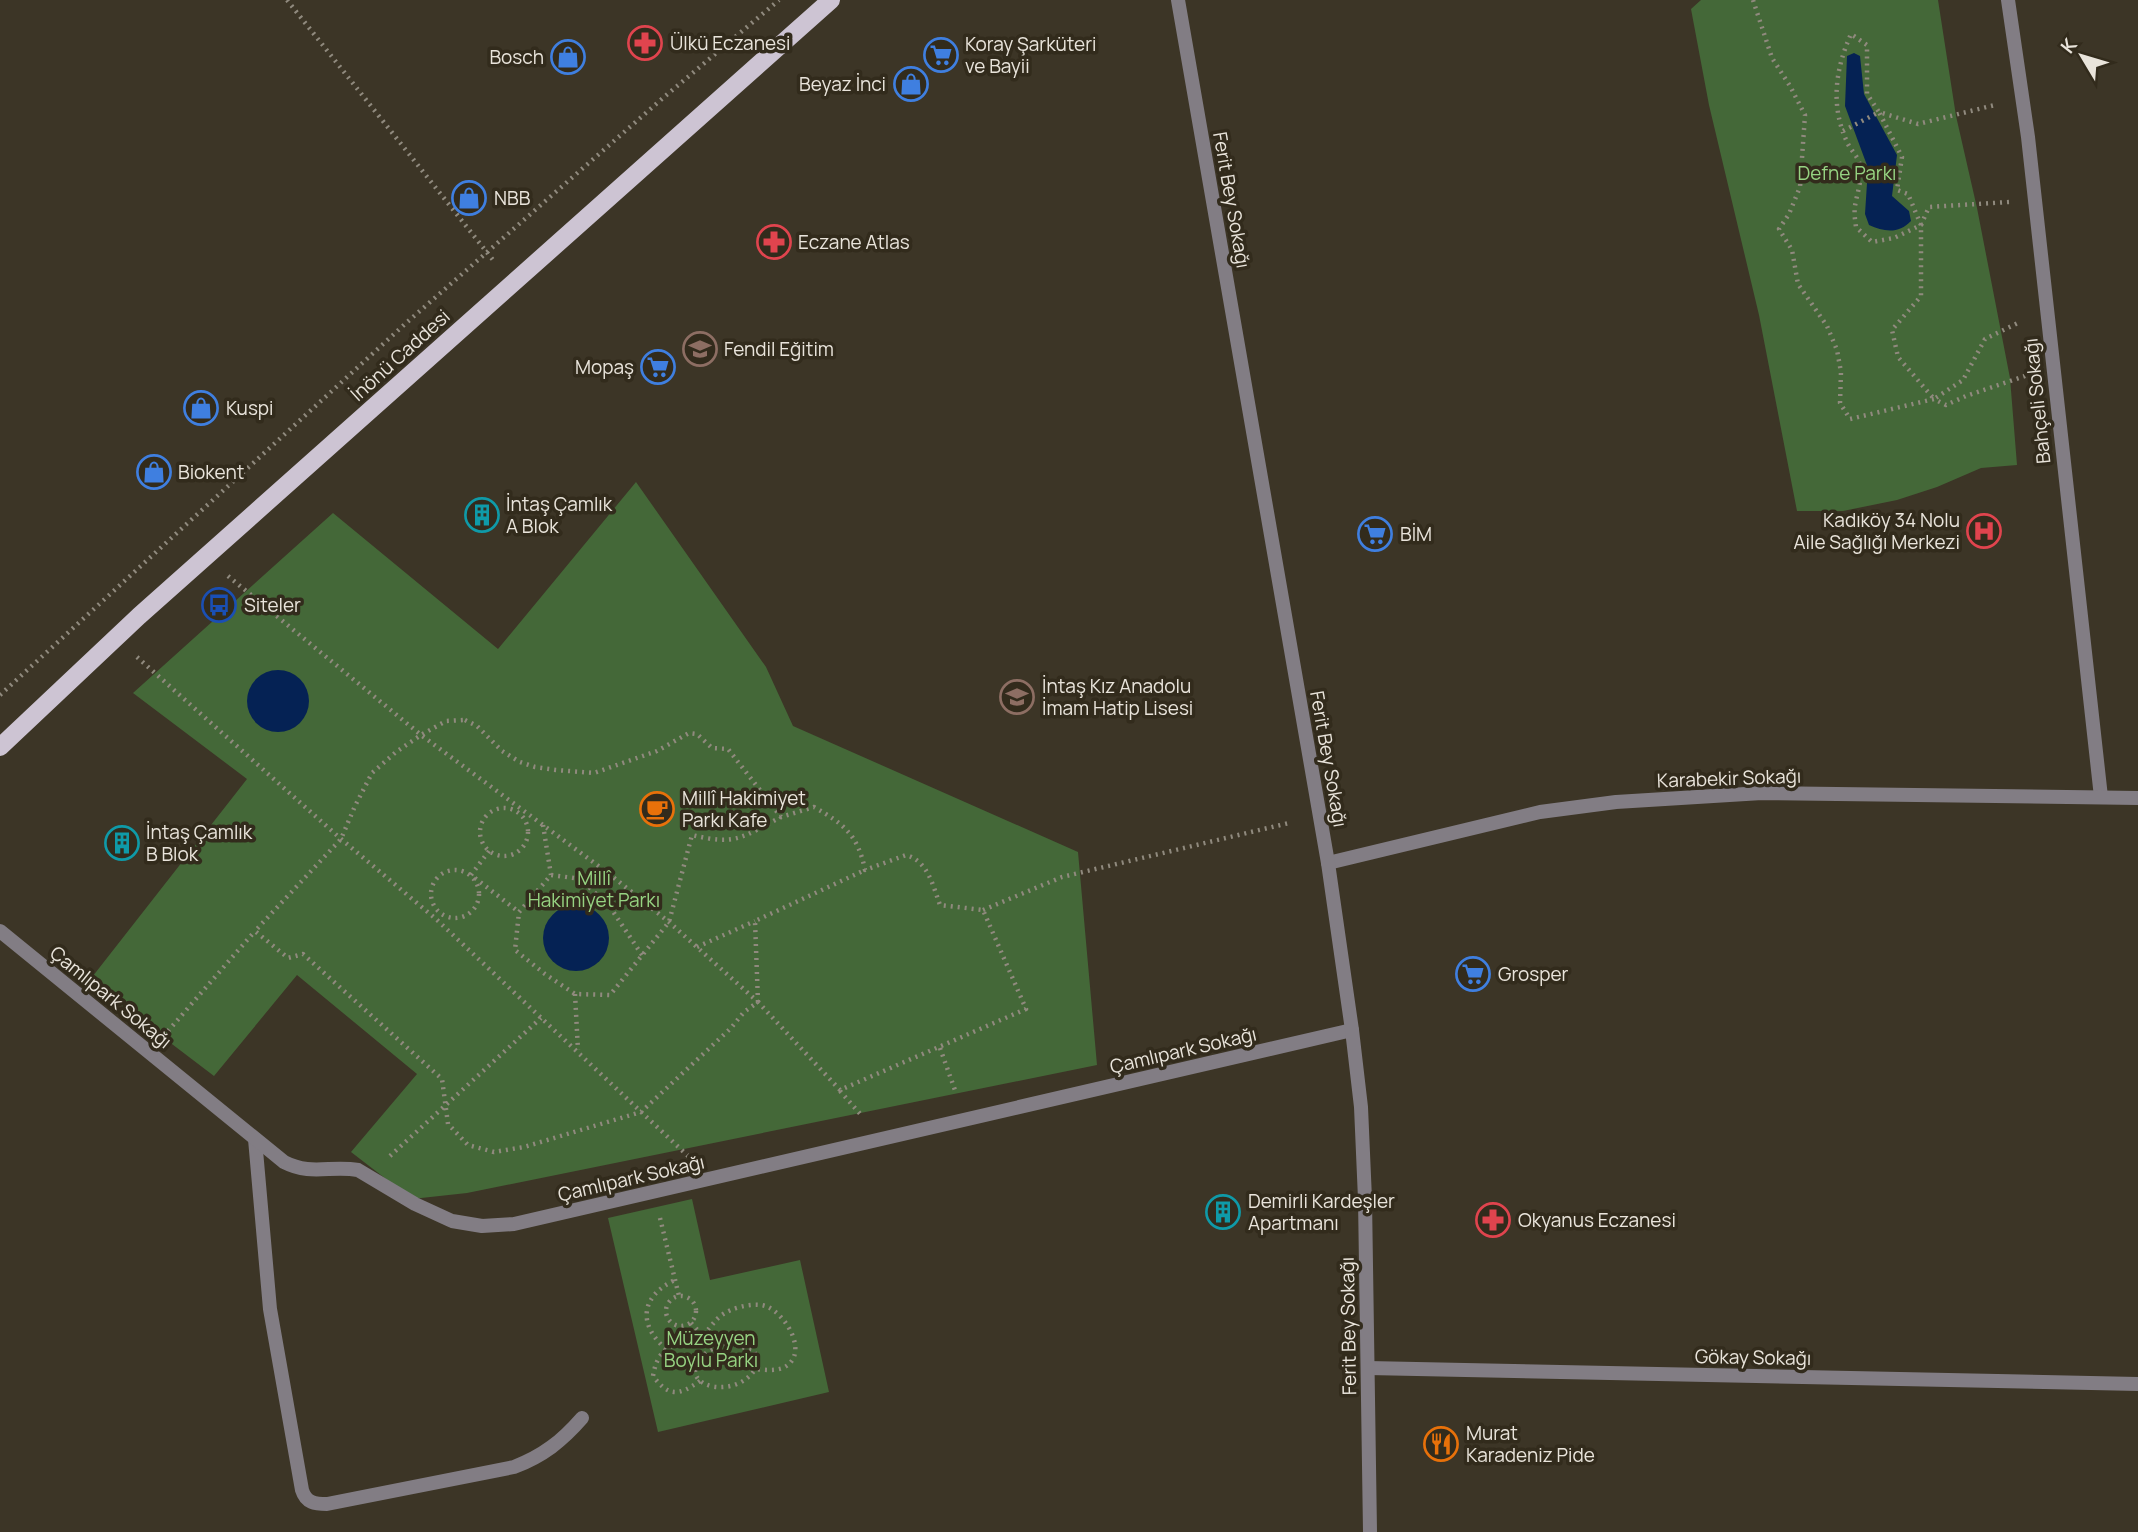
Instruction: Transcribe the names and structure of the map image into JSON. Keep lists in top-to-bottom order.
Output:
{
  "streets": {
    "main road": ["İnönü Caddesi"],
    "street": [
      "Ferit Bey Sokağı",
      "Bahçeli Sokağı",
      "Karabekir Sokağı",
      "Çamlıpark Sokağı",
      "Gökay Sokağı"
    ]
  },
  "crossings": [
    ["Ferit Bey Sokağı", "Karabekir Sokağı"],
    ["Ferit Bey Sokağı", "Çamlıpark Sokağı"],
    ["Ferit Bey Sokağı", "Gökay Sokağı"],
    ["Bahçeli Sokağı", "Karabekir Sokağı"]
  ],
  "parks": ["Defne Parkı", "Millî Hakimiyet Parkı", "Müzeyyen Boylu Parkı"],
  "places": {
    "pharmacy": ["Ülkü Eczanesi", "Eczane Atlas", "Okyanus Eczanesi"],
    "supermarket": [
      "Koray Şarküteri ve Bayii",
      "Mopaş",
      "BİM",
      "Grosper"
    ],
    "shop": [
      "Bosch",
      "Beyaz İnci",
      "NBB",
      "Kuspi",
      "Biokent"
    ],
    "school or university": ["Fendil Eğitim", "İntaş Kız Anadolu İmam Hatip Lisesi"],
    "building": ["İntaş Çamlık A Blok", "İntaş Çamlık B Blok", "Demirli Kardeşler Apartmanı"],
    "hospital": ["Kadıköy 34 Nolu Aile Sağlığı Merkezi"],
    "bus stop": ["Siteler"],
    "cafe": ["Millî Hakimiyet Parkı Kafe"],
    "restaurant": ["Murat Karadeniz Pide"]
  },
  "north": "top left"
}
